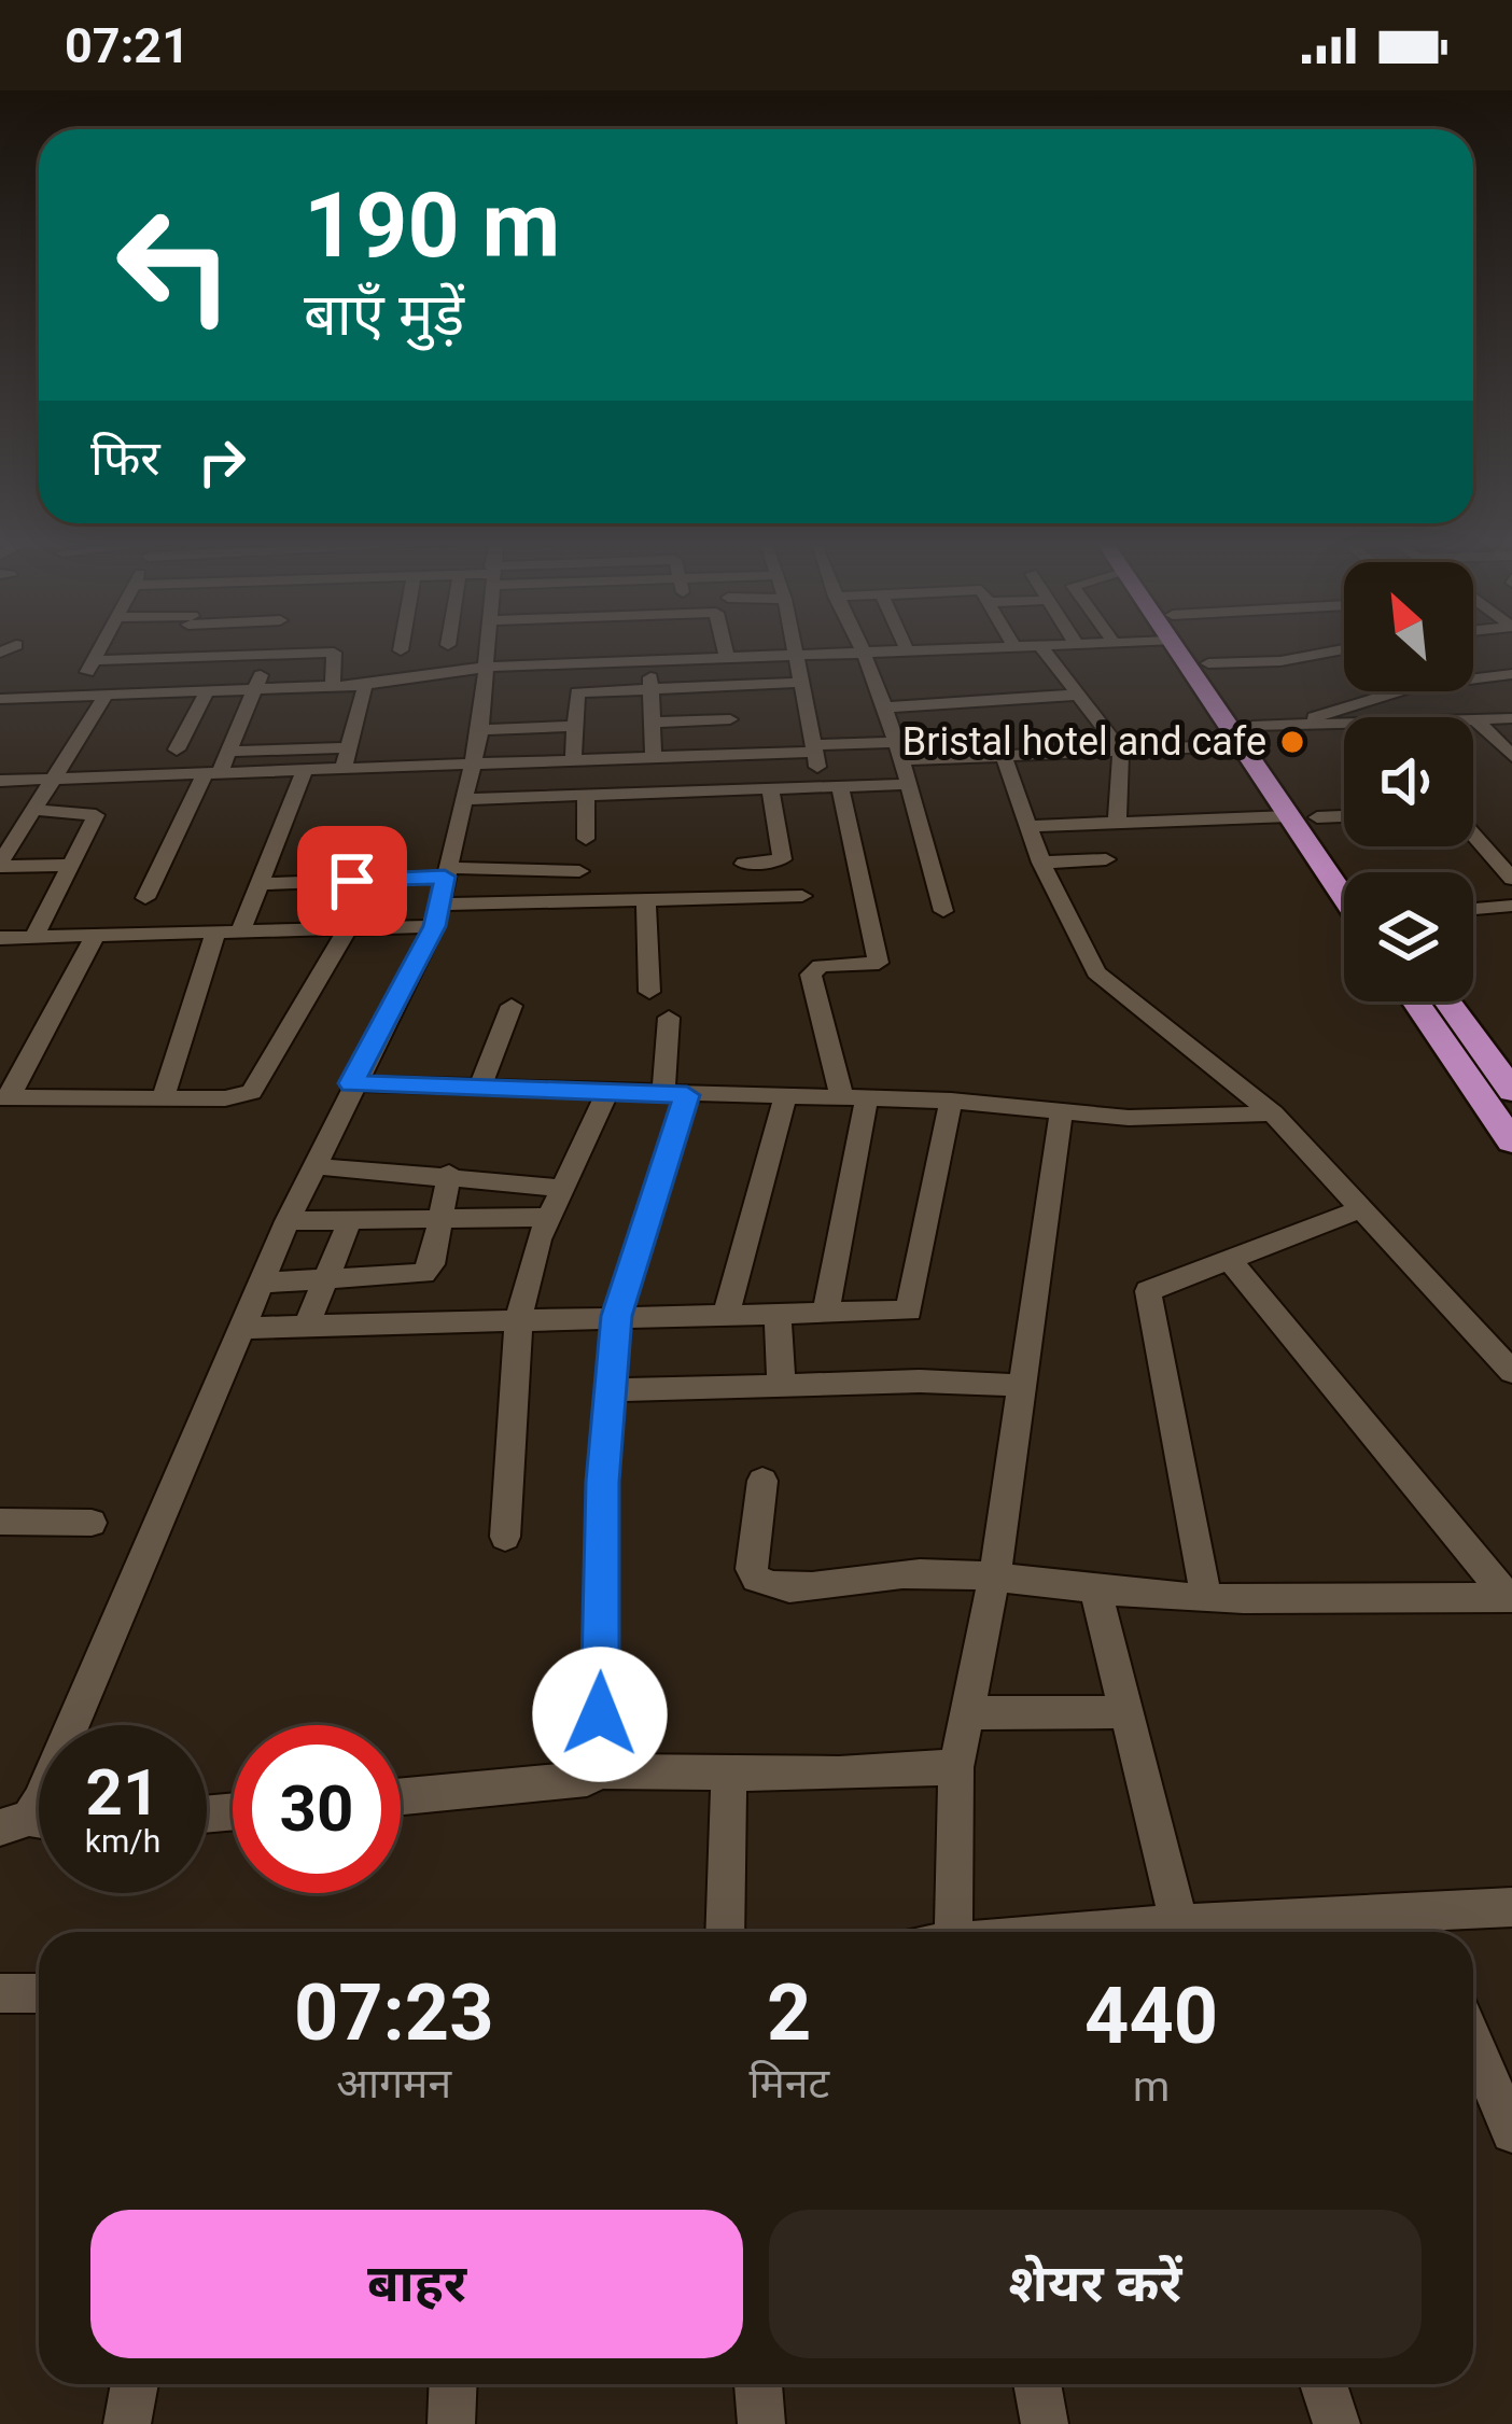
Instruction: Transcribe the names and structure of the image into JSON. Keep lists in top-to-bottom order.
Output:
{
  "places": ["Bristal hotel and cafe"],
  "north": "top left",
  "page": {
    "status": "07:21",
    "turn": ["190 m", "बाएँ मुड़ें"],
    "then": "फिर",
    "speed": "21 km/h",
    "limit": "30",
    "eta": [
      "07:23",
      "आगमन",
      "2",
      "मिनट",
      "440",
      "m"
    ],
    "buttons": ["बाहर", "शेयर करें"]
  }
}
